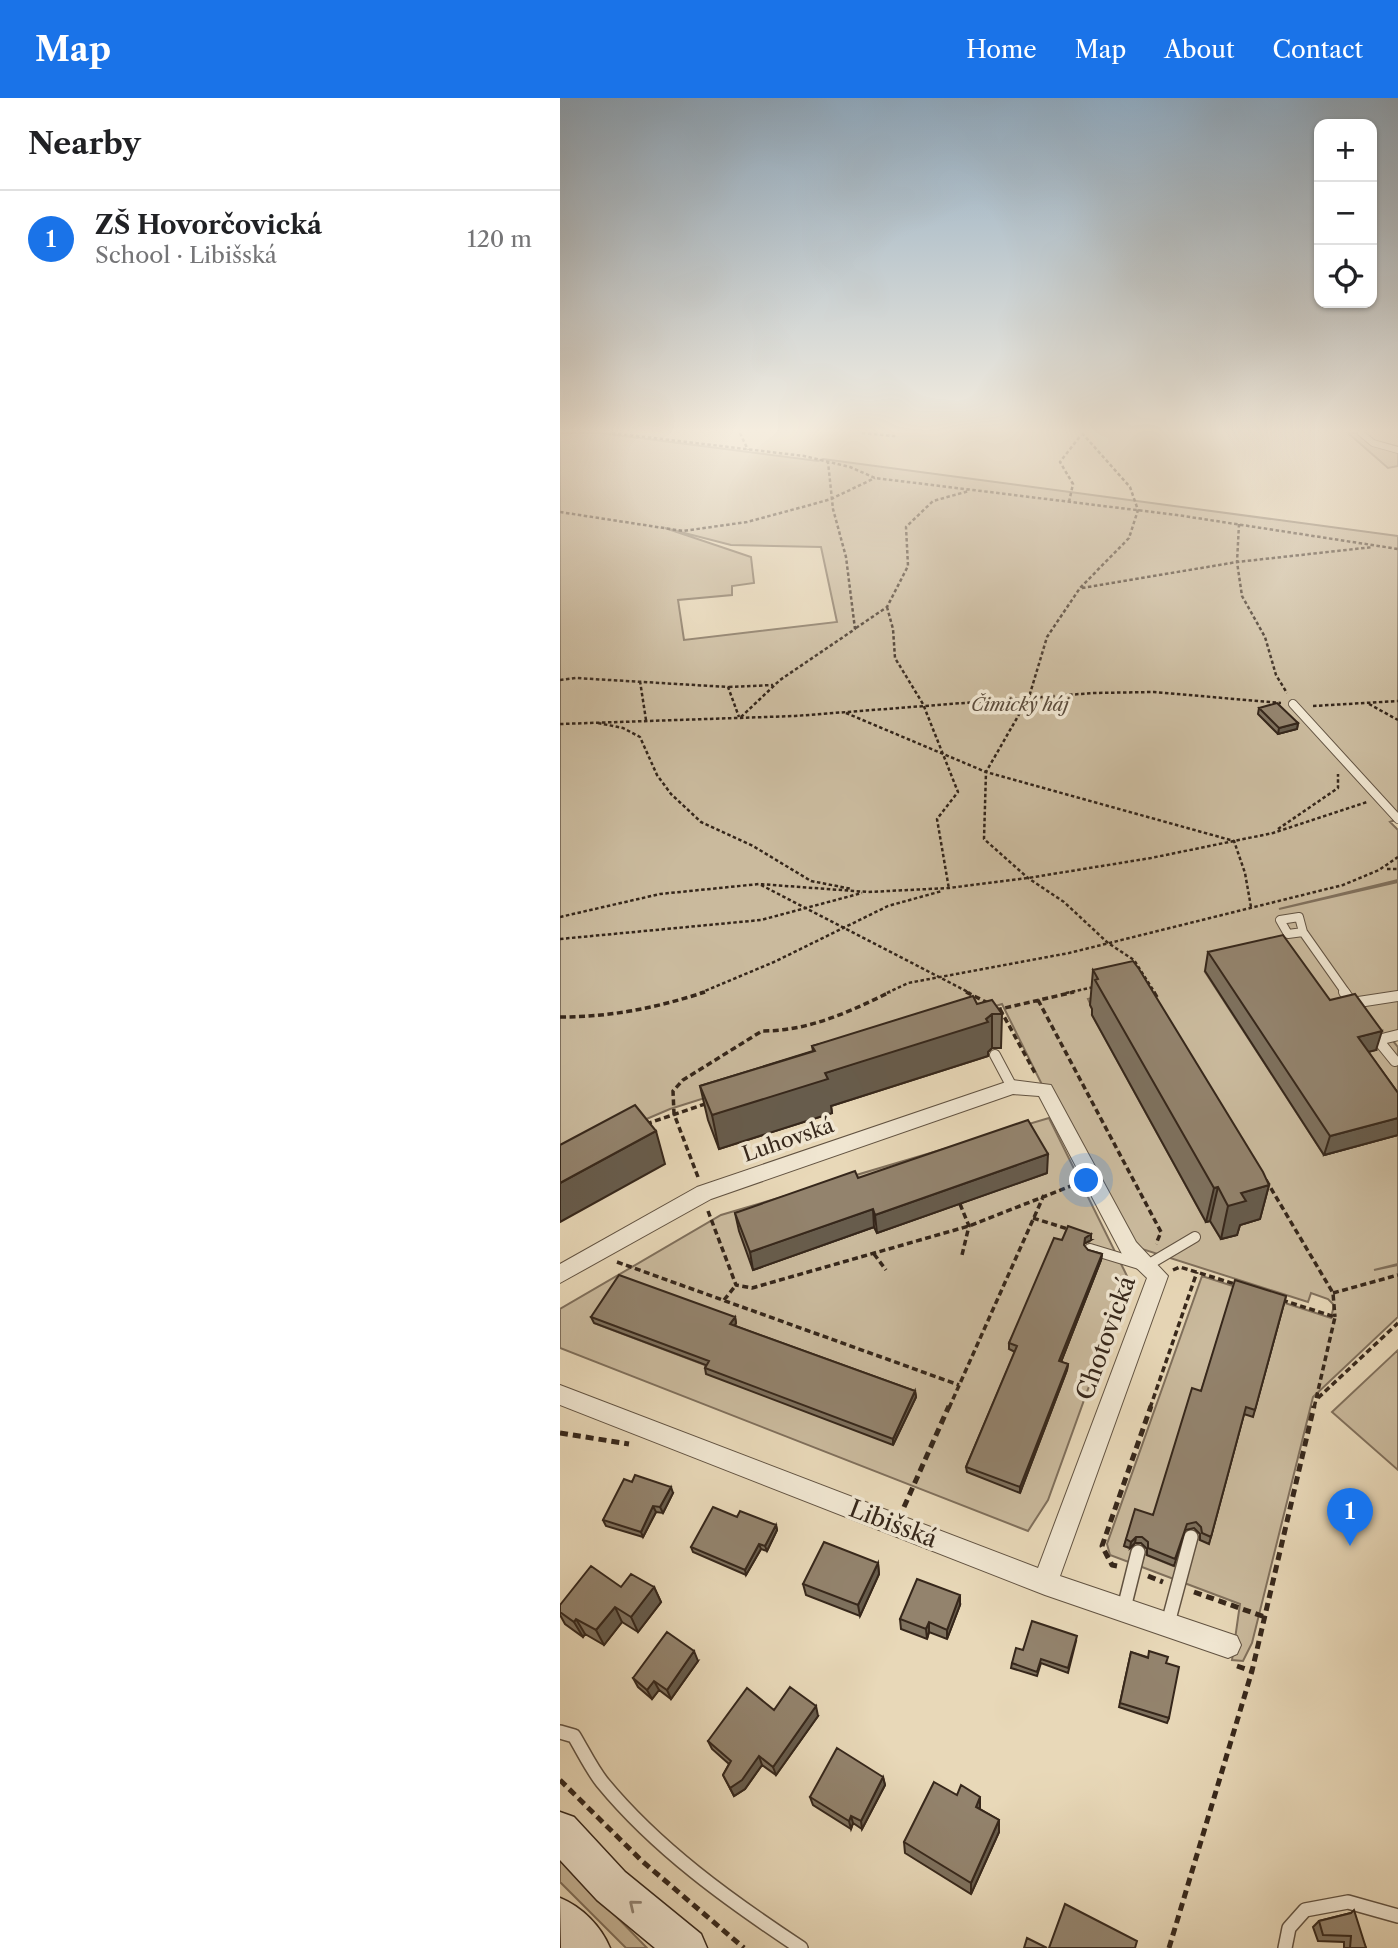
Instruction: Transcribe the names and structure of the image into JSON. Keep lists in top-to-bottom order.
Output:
{
  "streets": {
    "street": ["Luhovská", "Chotovická", "Libišská"]
  },
  "crossings": [
    ["Luhovská", "Chotovická"],
    ["Chotovická", "Libišská"]
  ],
  "parks": ["Čimický háj"],
  "page": {
    "header": "Map",
    "nav": [
      "Home",
      "Map",
      "About",
      "Contact"
    ],
    "heading": "Nearby",
    "map_buttons": ["+", "−"],
    "list": [
      {
        "mark": "1",
        "name": "ZŠ Hovorčovická",
        "note": "School · Libišská",
        "value": "120 m"
      }
    ],
    "pins": "1"
  }
}
